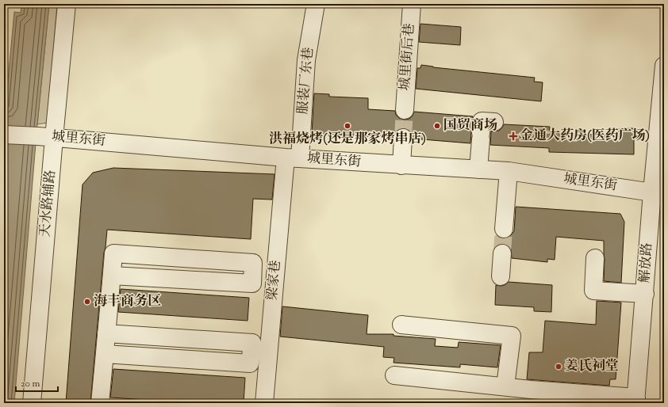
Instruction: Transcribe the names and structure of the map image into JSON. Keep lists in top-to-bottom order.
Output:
{
  "streets": {
    "street": [
      "城里街后巷",
      "服装厂东巷",
      "城里东街",
      "天水路辅路",
      "解放路",
      "梁家巷"
    ]
  },
  "crossings": [
    ["服装厂东巷", "城里东街"],
    ["服装厂东巷", "梁家巷"],
    ["城里东街", "天水路辅路"],
    ["城里东街", "解放路"],
    ["城里东街", "梁家巷"]
  ],
  "places": {
    "other": [
      "洪福烧烤(还是那家烤串店)",
      "国贸商场",
      "海丰商务区",
      "姜氏祠堂"
    ],
    "health": ["金通大药房(医药广场)"]
  },
  "scale_bar": "20 m"
}
